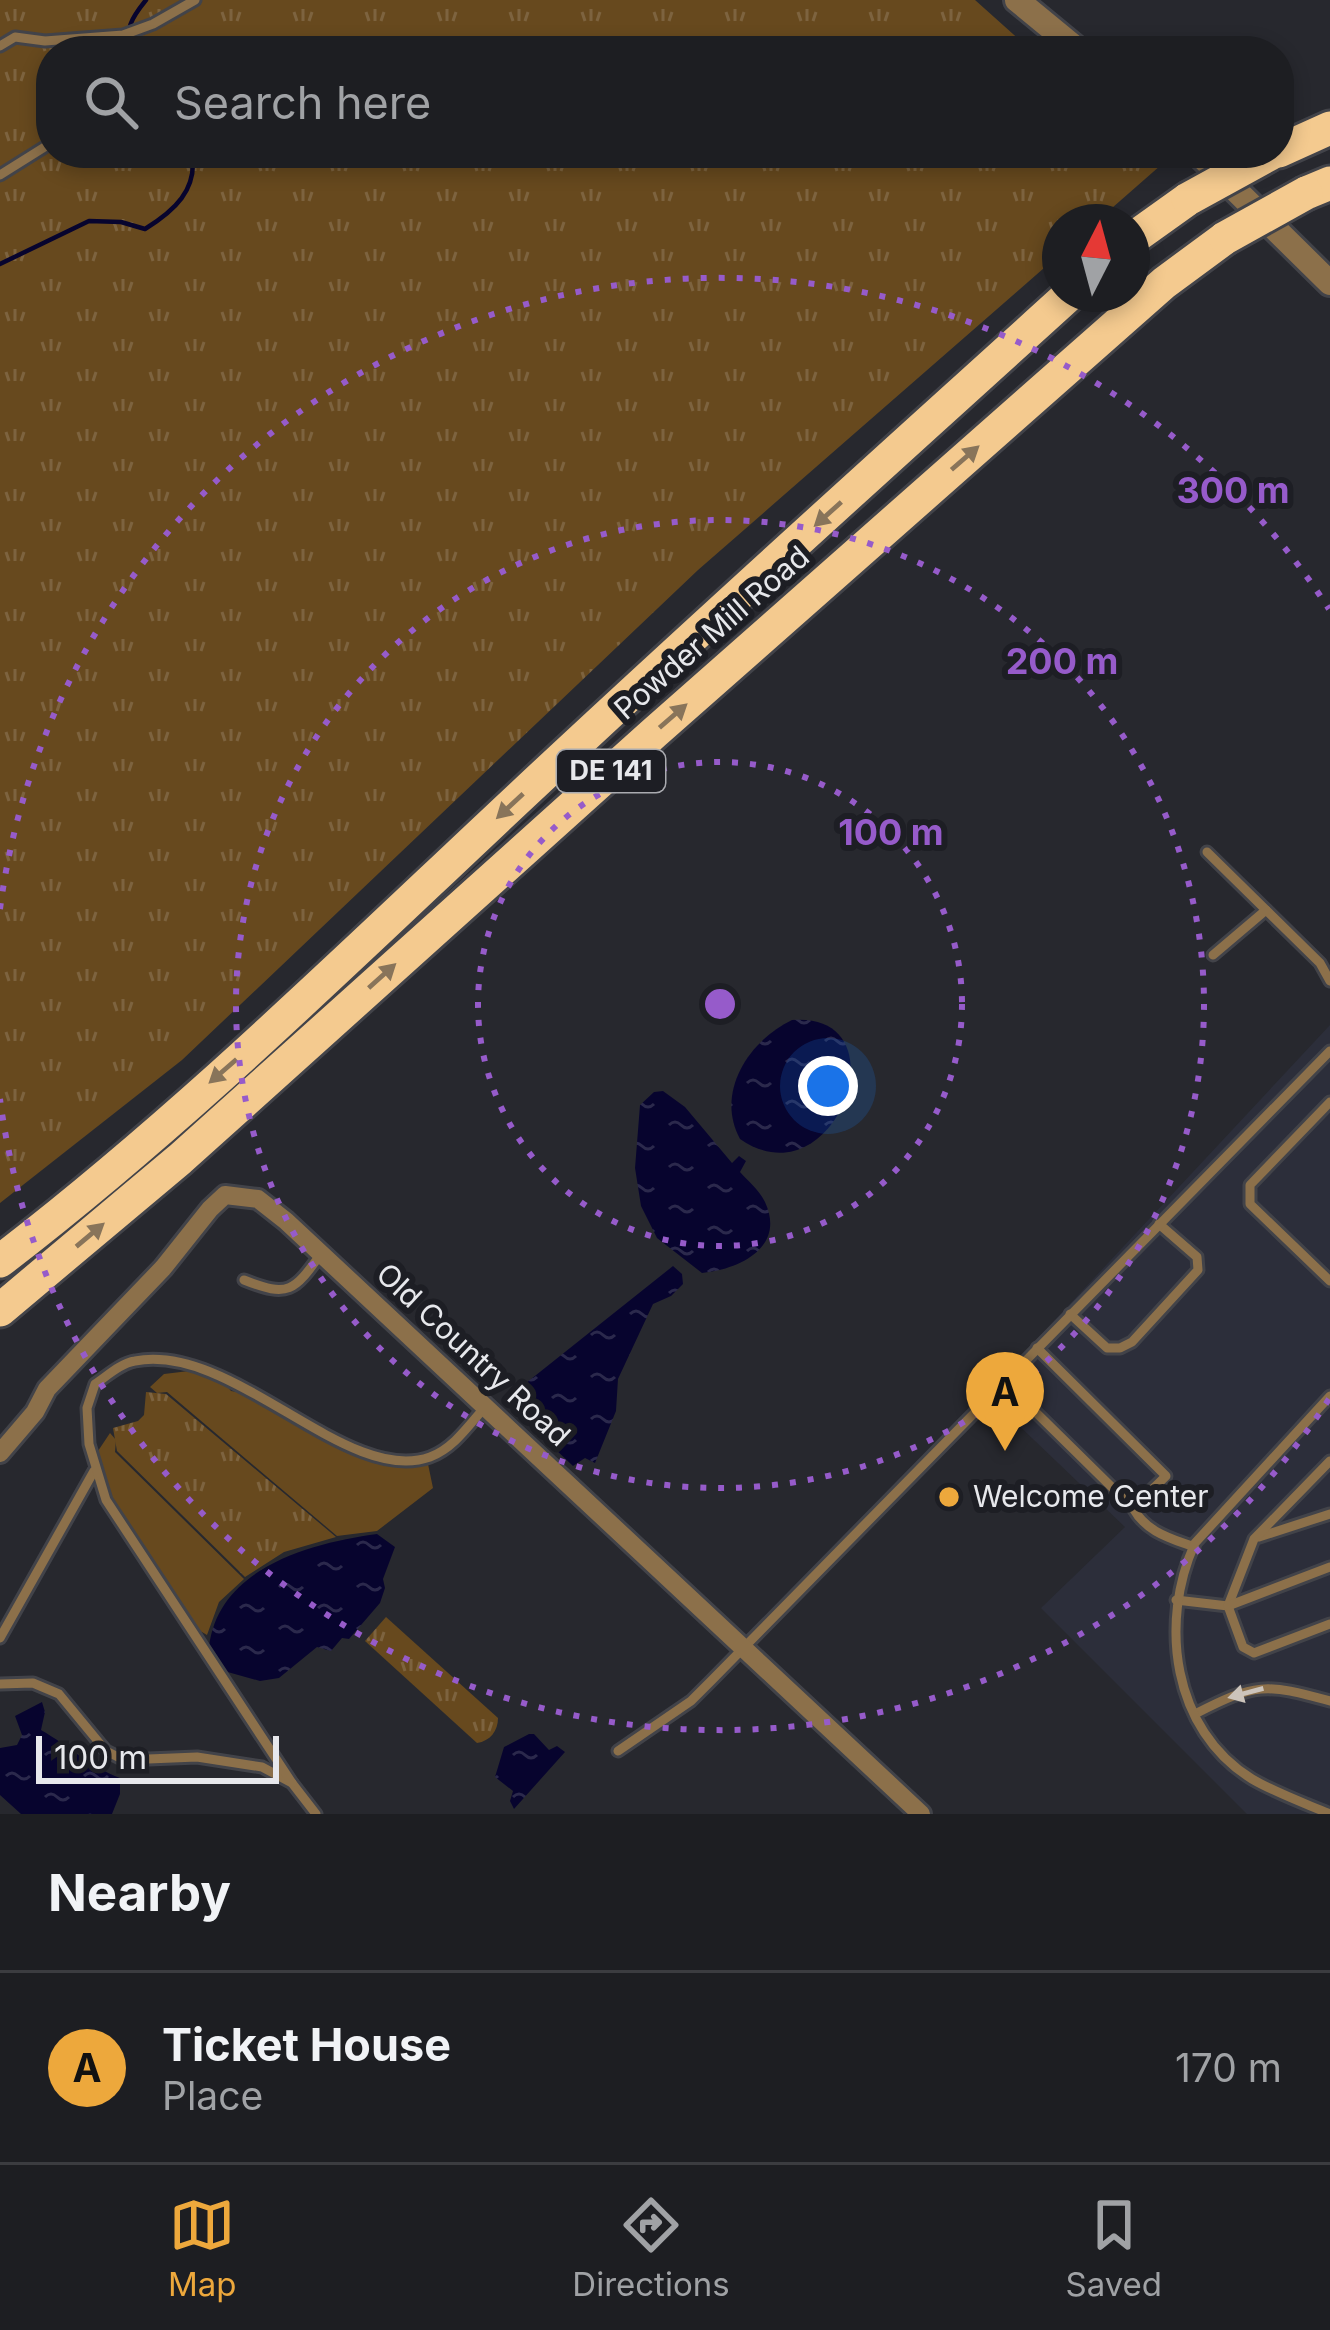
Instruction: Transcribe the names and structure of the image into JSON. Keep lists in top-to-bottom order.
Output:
{
  "streets": {
    "highway": ["Powder Mill Road", "DE 141"],
    "street": ["Old Country Road"]
  },
  "places": ["Welcome Center"],
  "scale_bar": "100 m",
  "north": "top",
  "page": {
    "search": "Search here",
    "pins": "A",
    "scale": "100 m",
    "heading": "Nearby",
    "list": [
      {
        "mark": "A",
        "name": "Ticket House",
        "note": "Place",
        "value": "170 m"
      }
    ],
    "nav": ["Map", "Directions", "Saved"]
  },
  "rings": ["300 m", "200 m", "100 m"]
}
